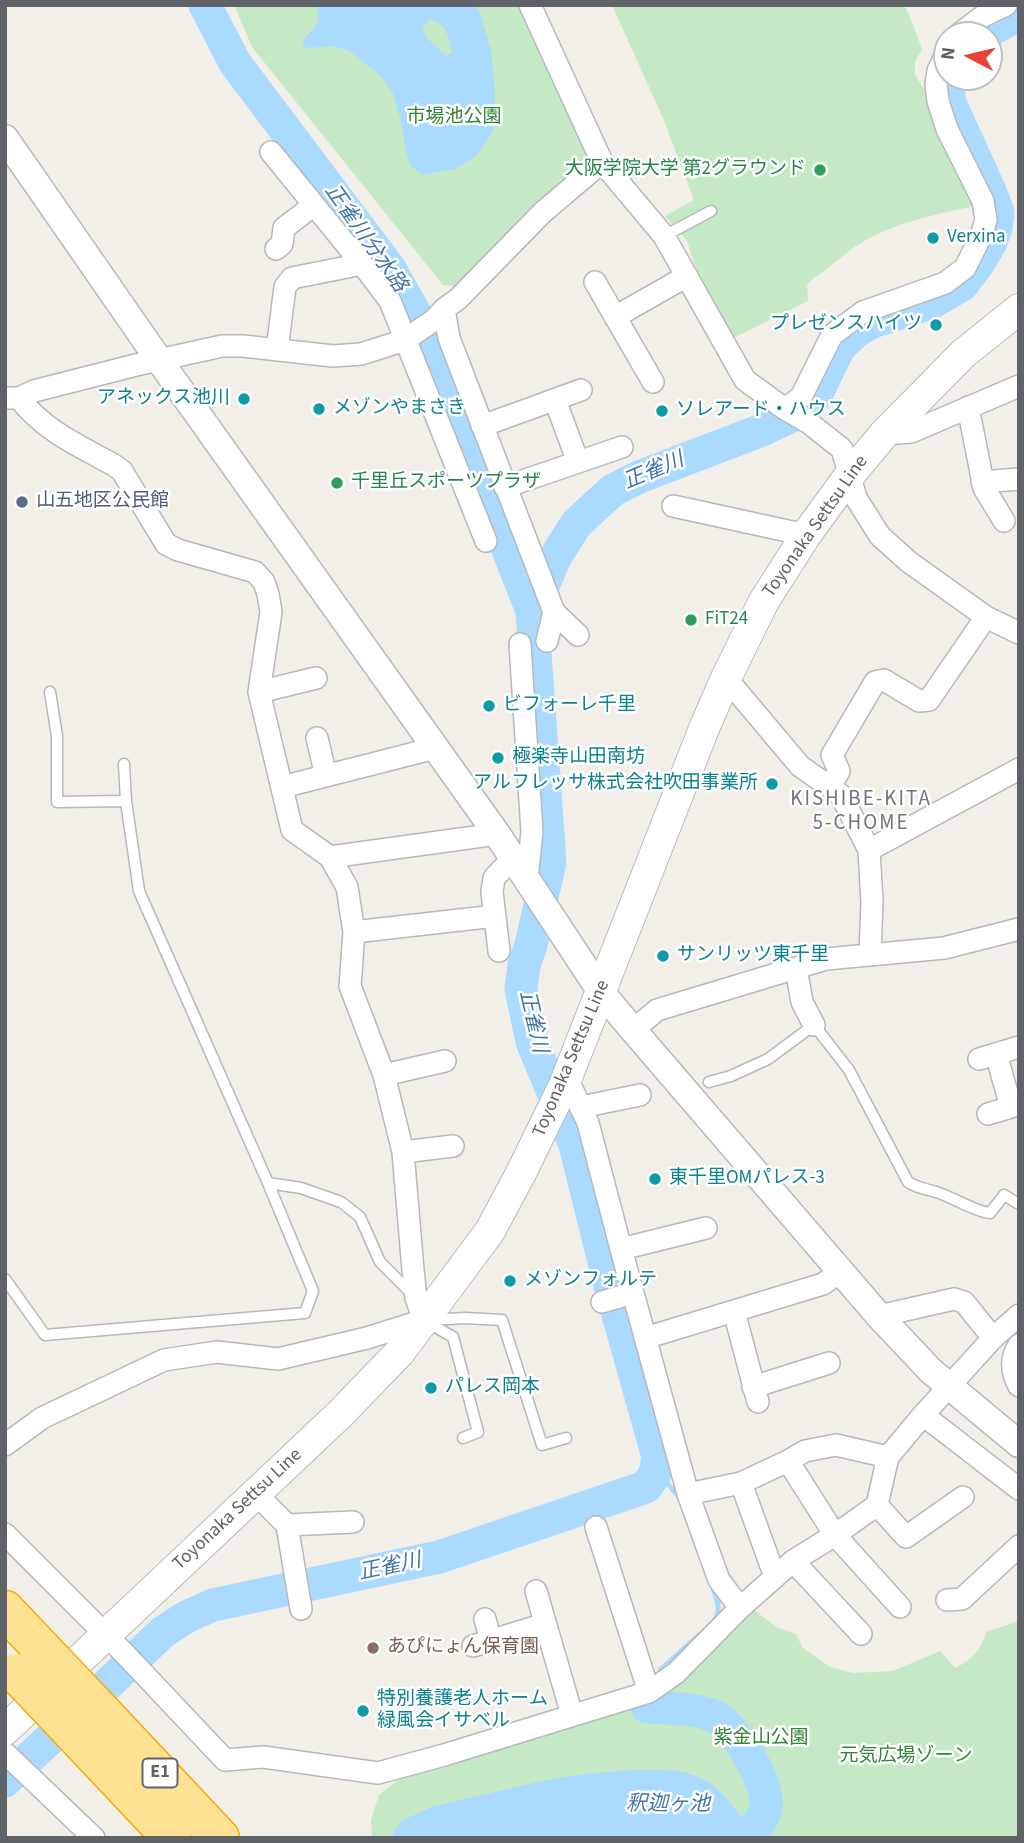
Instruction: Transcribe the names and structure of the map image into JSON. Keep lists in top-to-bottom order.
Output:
{
  "streets": {
    "highway": ["E1"],
    "main road": ["Toyonaka Settsu Line"]
  },
  "districts": ["KISHIBE-KITA 5-CHOME"],
  "water": ["正雀川分水路", "正雀川", "釈迦ヶ池"],
  "parks": ["市場池公園", "紫金山公園", "元気広場ゾーン"],
  "places": [
    "大阪学院大学 第2グラウンド",
    "Verxina",
    "プレゼンスハイツ",
    "アネックス池川",
    "メゾンやまさき",
    "ソレアード・ハウス",
    "千里丘スポーツプラザ",
    "山五地区公民館",
    "FiT24",
    "ビフォーレ千里",
    "極楽寺山田南坊",
    "アルフレッサ株式会社吹田事業所",
    "サンリッツ東千里",
    "東千里OMパレス-3",
    "メゾンフォルテ",
    "パレス岡本",
    "あぴにょん保育園",
    "特別養護老人ホーム 緑風会イサベル"
  ],
  "north": "left"
}
